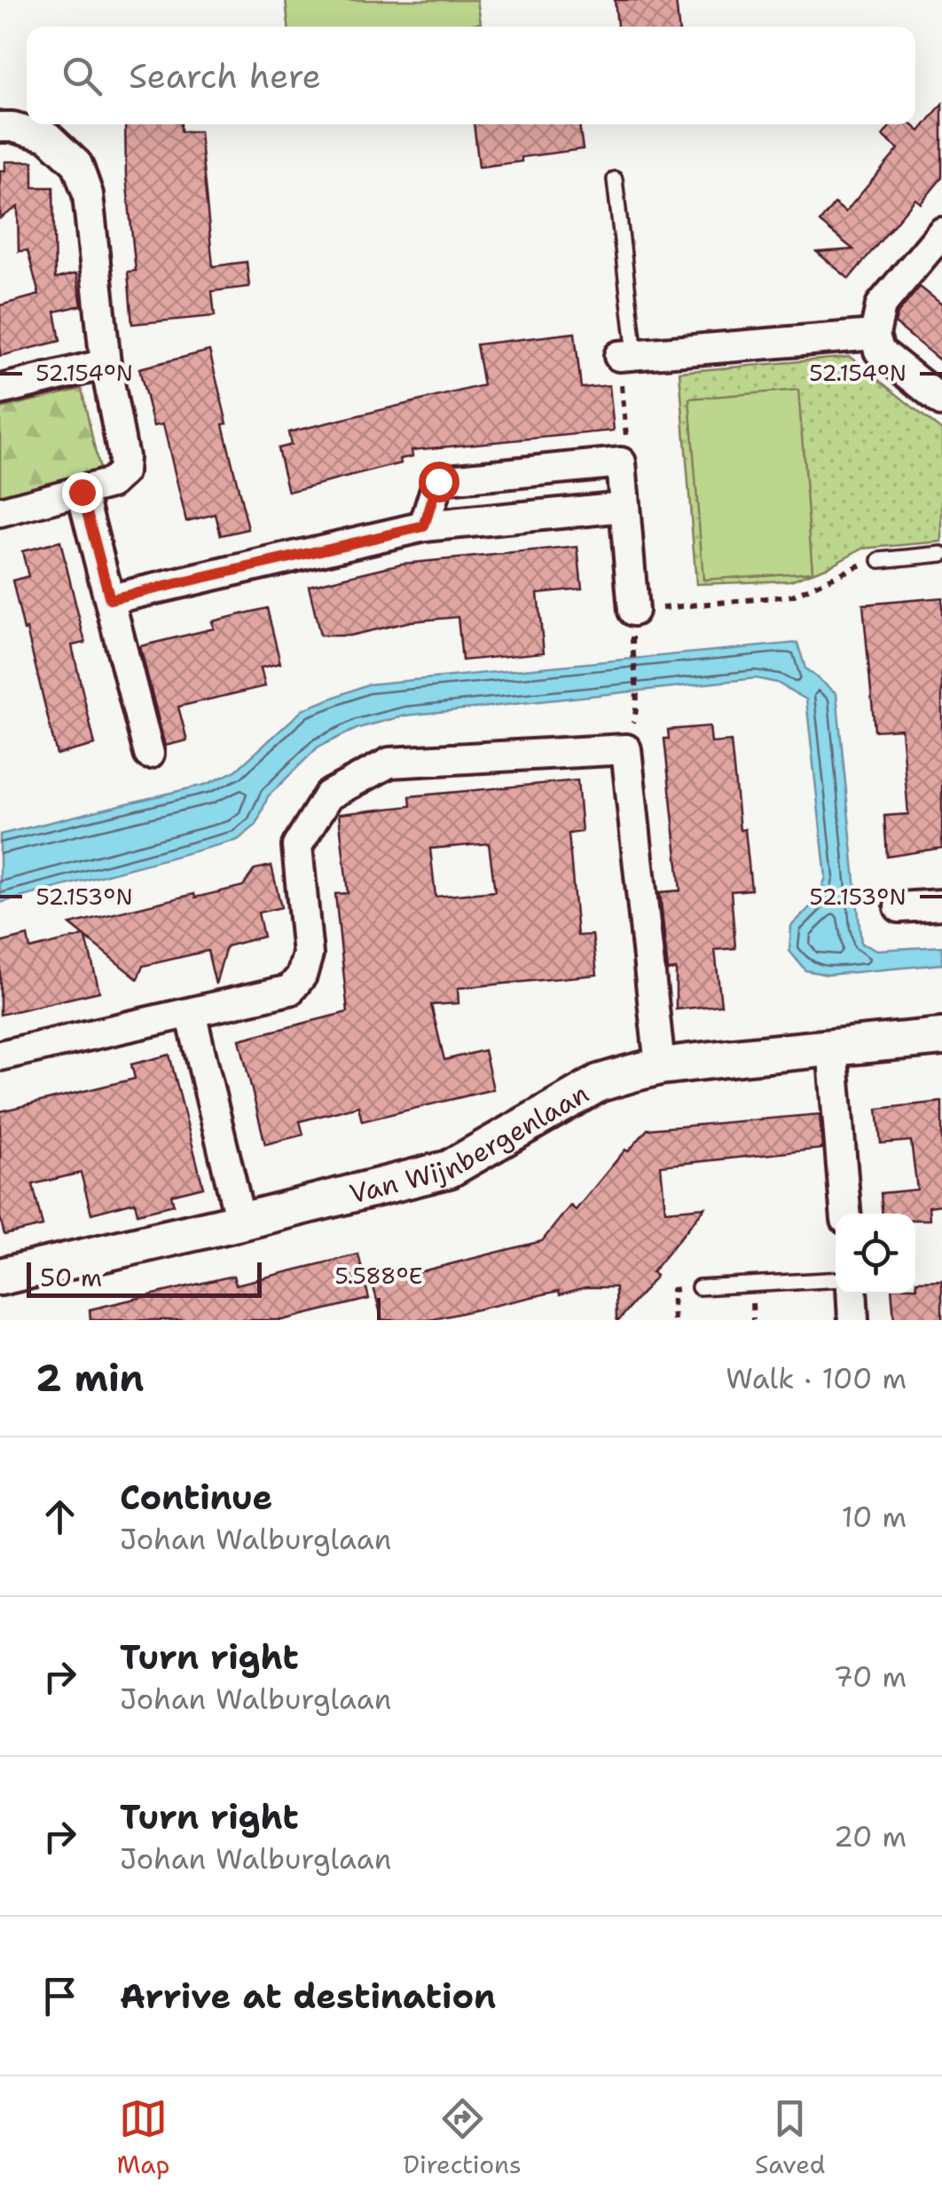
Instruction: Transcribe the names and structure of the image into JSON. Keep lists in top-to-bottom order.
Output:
{
  "streets": {
    "street": ["Van Wijnbergenlaan"]
  },
  "scale_bar": "50 m",
  "page": {
    "search": "Search here",
    "scale": "50 m",
    "heading": ["2 min", "Walk · 100 m"],
    "list": [
      ["Continue", "Johan Walburglaan", "10 m"],
      ["Turn right", "Johan Walburglaan", "70 m"],
      ["Turn right", "Johan Walburglaan", "20 m"],
      "Arrive at destination"
    ],
    "nav": ["Map", "Directions", "Saved"]
  },
  "coordinates": ["52.154°N", "52.153°N", "5.588°E"]
}
